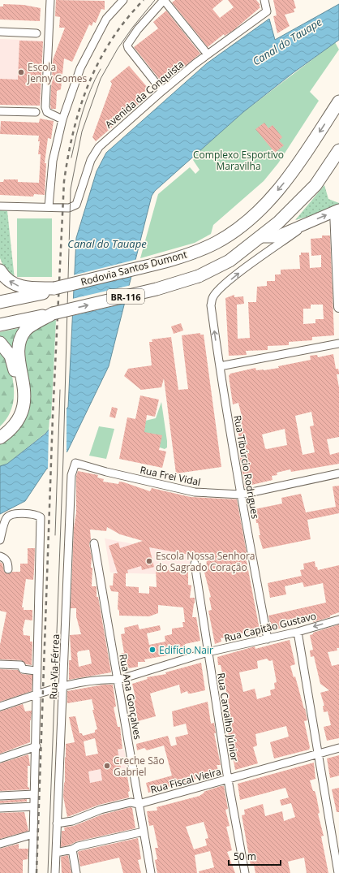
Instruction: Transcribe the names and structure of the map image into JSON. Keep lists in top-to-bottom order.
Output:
{
  "streets": {
    "highway": ["Rodovia Santos Dumont", "BR-116"],
    "street": [
      "Avenida da Conquista",
      "Rua Tibúrcio Rodrigues",
      "Rua Frei Vidal",
      "Rua Capitão Gustavo",
      "Rua Via Férrea",
      "Rua Ana Gonçalves",
      "Rua Carvalho Júnior",
      "Rua Fiscal Vieira"
    ]
  },
  "crossings": [
    ["Rua Tibúrcio Rodrigues", "Rua Frei Vidal"],
    ["Rua Tibúrcio Rodrigues", "Rua Capitão Gustavo"],
    ["Rua Frei Vidal", "Rua Via Férrea"],
    ["Rua Capitão Gustavo", "Rua Via Férrea"],
    ["Rua Capitão Gustavo", "Rua Ana Gonçalves"],
    ["Rua Capitão Gustavo", "Rua Carvalho Júnior"],
    ["Rua Via Férrea", "Rua Fiscal Vieira"],
    ["Rua Ana Gonçalves", "Rua Fiscal Vieira"],
    ["Rua Carvalho Júnior", "Rua Fiscal Vieira"]
  ],
  "one_way": ["Rua Tibúrcio Rodrigues"],
  "water": ["Canal do Tauape"],
  "parks": ["Complexo Esportivo Maravilha"],
  "places": [
    "Escola Jenny Gomes",
    "Escola Nossa Senhora do Sagrado Coração",
    "Edifício Nair",
    "Creche São Gabriel"
  ],
  "scale_bar": "50 m"
}
